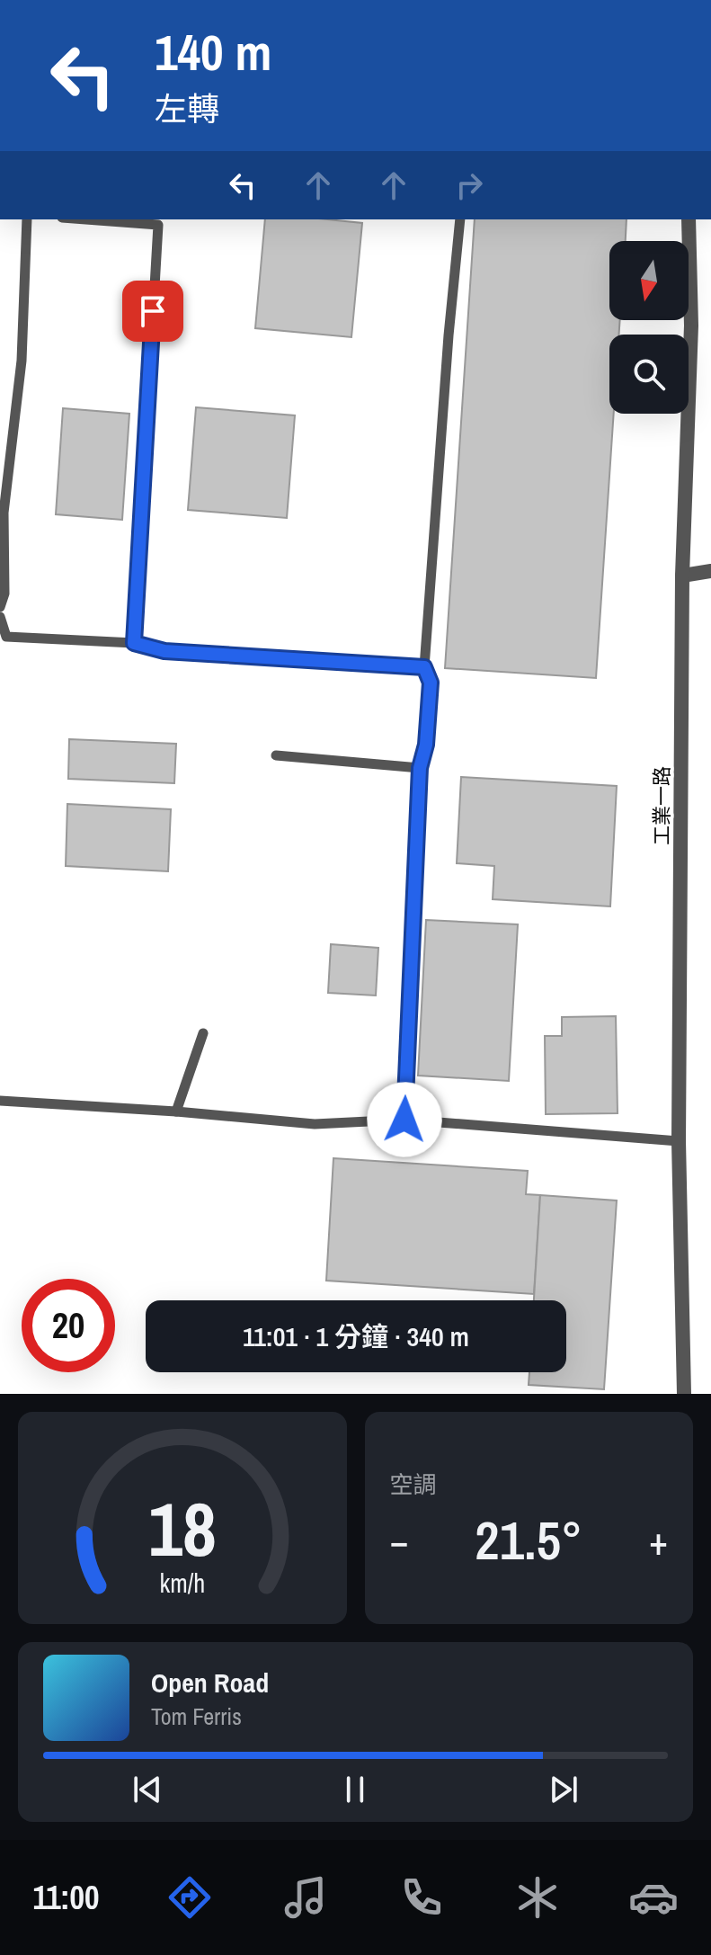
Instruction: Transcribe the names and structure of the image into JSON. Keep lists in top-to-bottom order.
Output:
{
  "streets": {
    "street": ["工業一路"]
  },
  "north": "bottom",
  "page": {
    "turn": ["140 m", "左轉"],
    "limit": "20",
    "trip": "11:01 · 1 分鐘 · 340 m",
    "tile": "空調",
    "heat": ["−", "21.5°", "+"],
    "song": ["Open Road", "Tom Ferris"],
    "tabs": "11:00",
    "gauge": ["18", "km/h"]
  }
}
